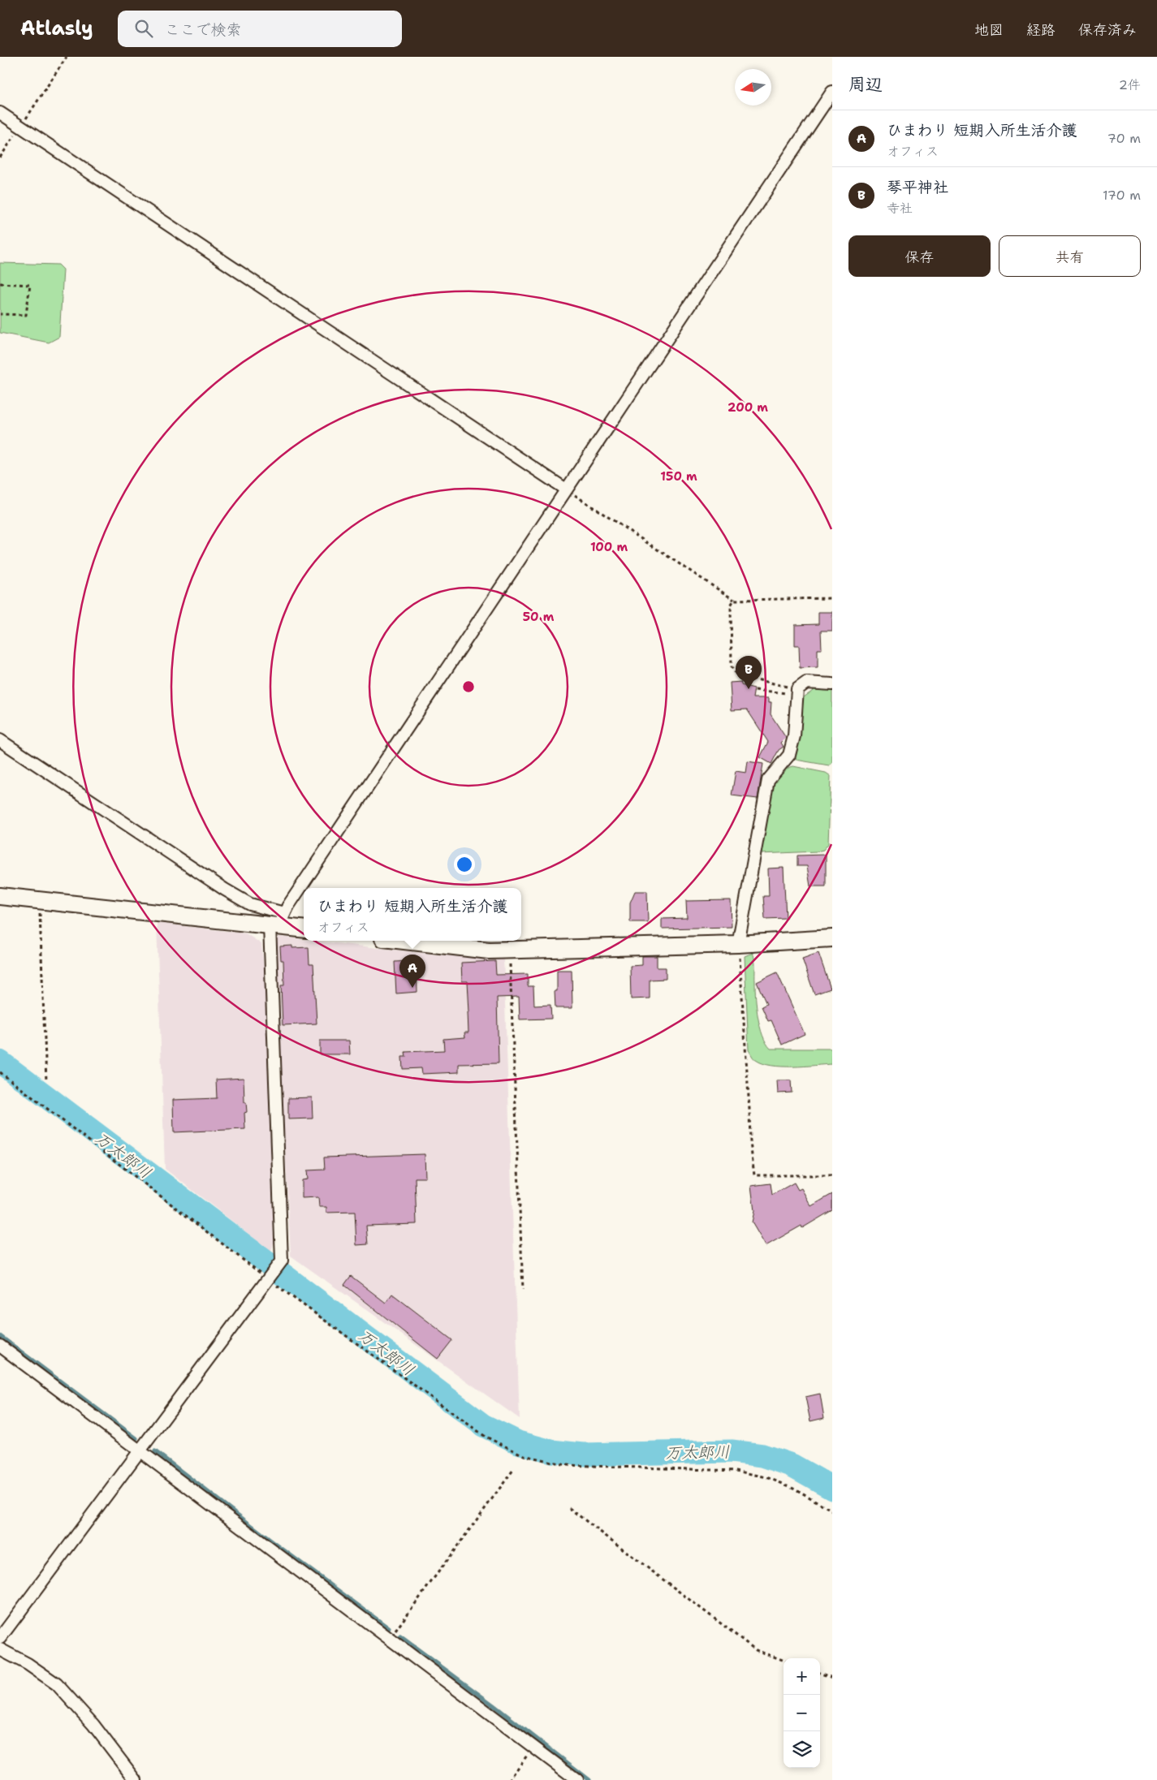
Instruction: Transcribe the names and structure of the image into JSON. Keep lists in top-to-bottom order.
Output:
{
  "water": ["万太郎川"],
  "north": "left",
  "page": {
    "header": "Atlasly",
    "search": "ここで検索",
    "nav": ["地図", "経路", "保存済み"],
    "heading": ["周辺", "2件"],
    "list": [
      {
        "mark": "A",
        "name": "ひまわり 短期入所生活介護",
        "note": "オフィス",
        "value": "70 m"
      },
      {
        "mark": "B",
        "name": "琴平神社",
        "note": "寺社",
        "value": "170 m"
      }
    ],
    "buttons": ["保存", "共有"],
    "pins": ["B", "A"],
    "popup": ["ひまわり 短期入所生活介護", "オフィス"],
    "map_buttons": ["+", "−"]
  },
  "rings": [
    "200 m",
    "150 m",
    "100 m",
    "50 m"
  ]
}
